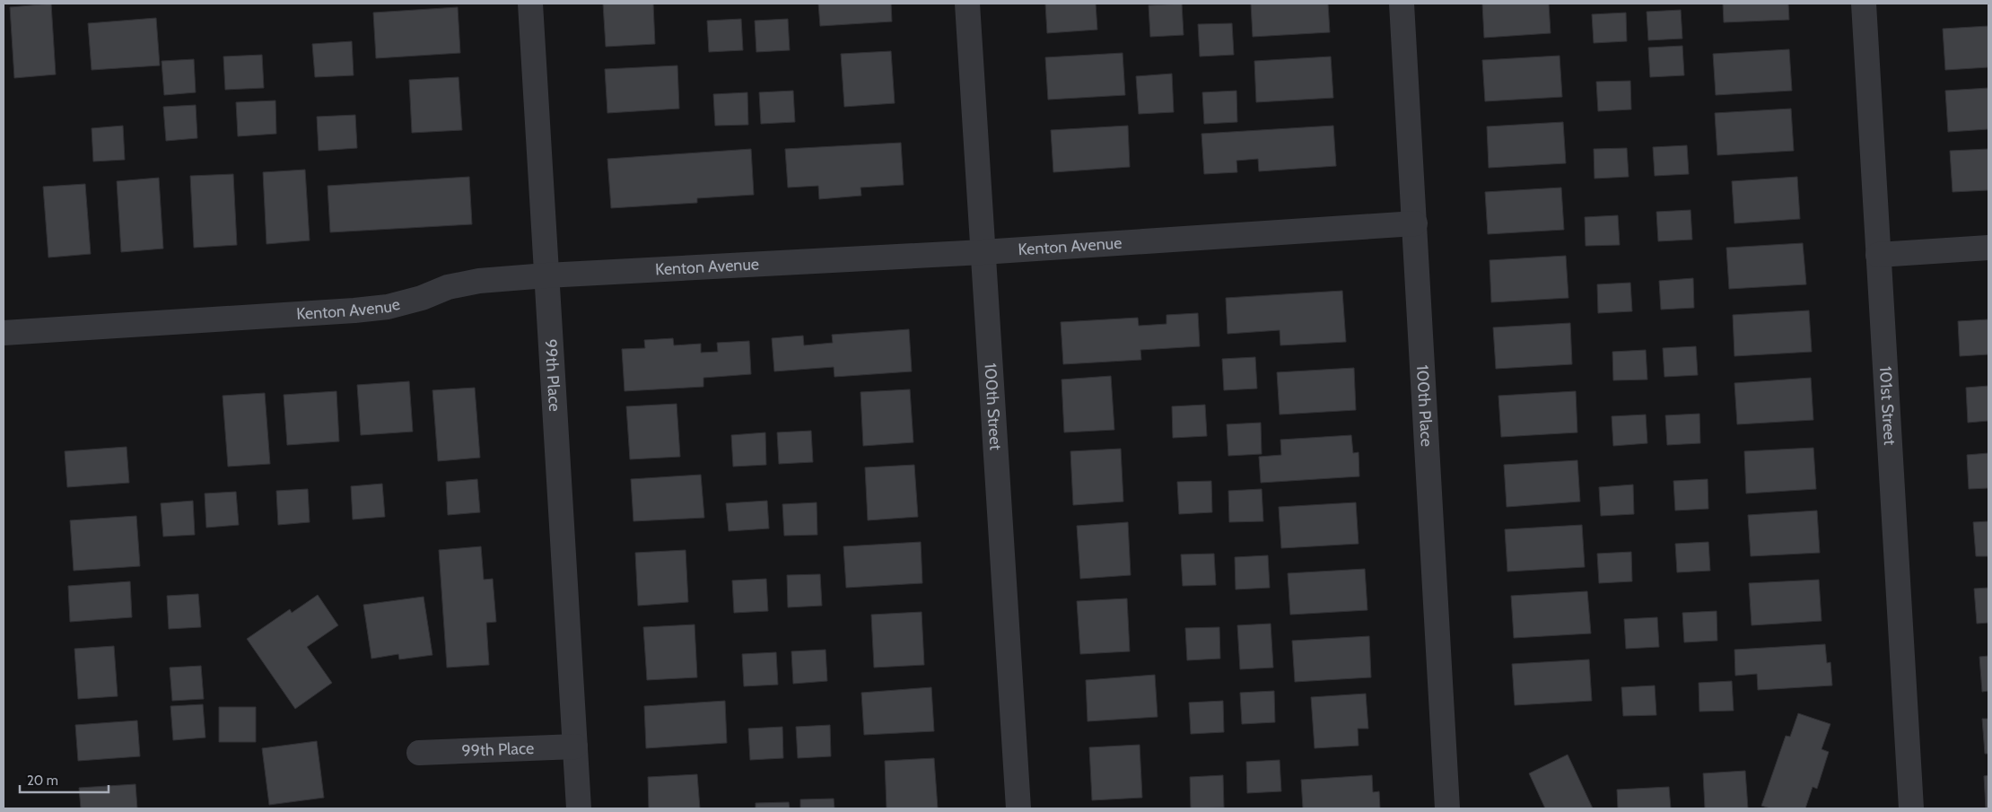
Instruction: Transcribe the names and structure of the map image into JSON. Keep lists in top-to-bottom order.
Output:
{
  "streets": {
    "street": [
      "Kenton Avenue",
      "99th Place",
      "100th Street",
      "100th Place",
      "101st Street"
    ]
  },
  "crossings": [
    ["Kenton Avenue", "99th Place"],
    ["Kenton Avenue", "100th Street"],
    ["Kenton Avenue", "100th Place"]
  ],
  "scale_bar": "20 m"
}
